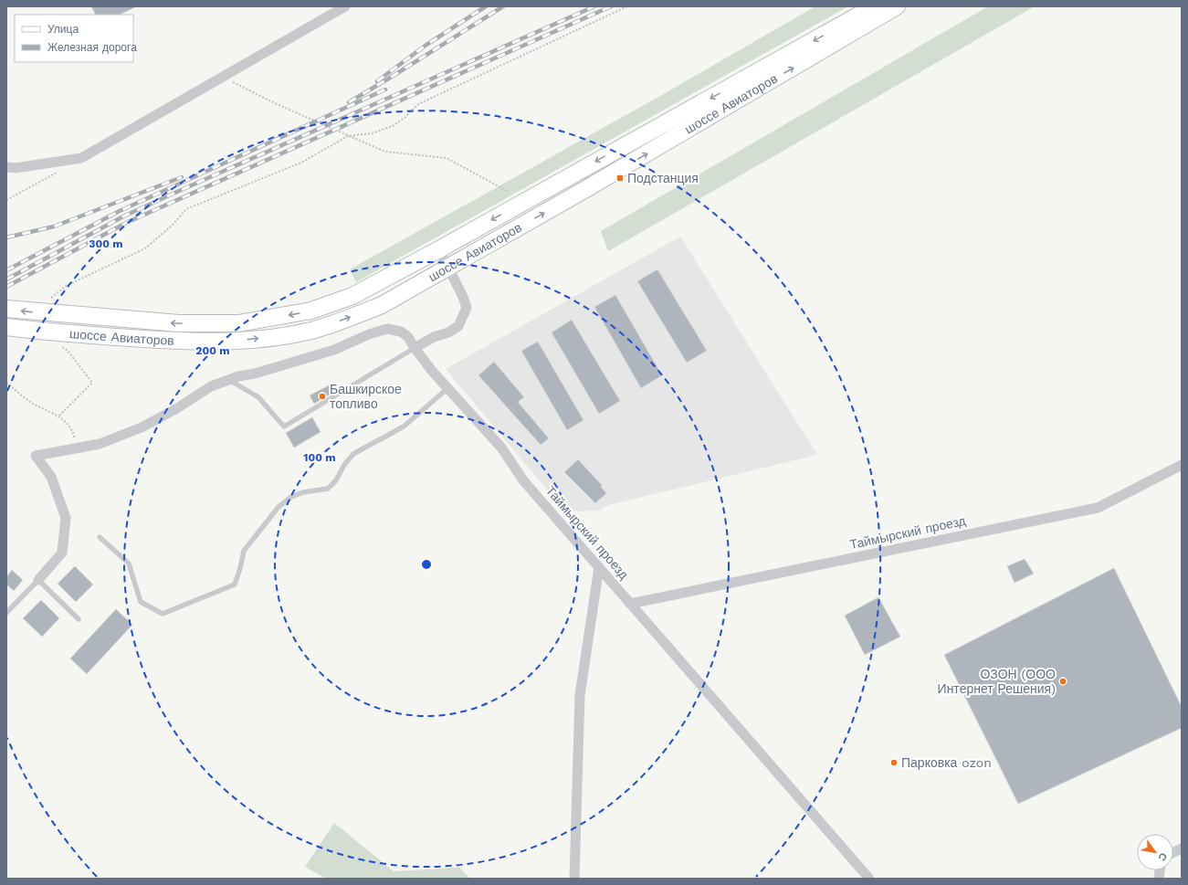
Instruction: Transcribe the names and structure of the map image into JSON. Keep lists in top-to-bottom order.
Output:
{
  "streets": {
    "main road": ["шоссе Авиаторов"],
    "street": ["Таймырский проезд"]
  },
  "places": {
    "transit": ["Подстанция"],
    "other": ["Башкирское топливо", "ОЗОН (ООО Интернет Решения)", "Парковка ozon"]
  },
  "legend": ["Улица", "Железная дорога"],
  "north": "bottom right",
  "rings": ["300 m", "200 m", "100 m"]
}
